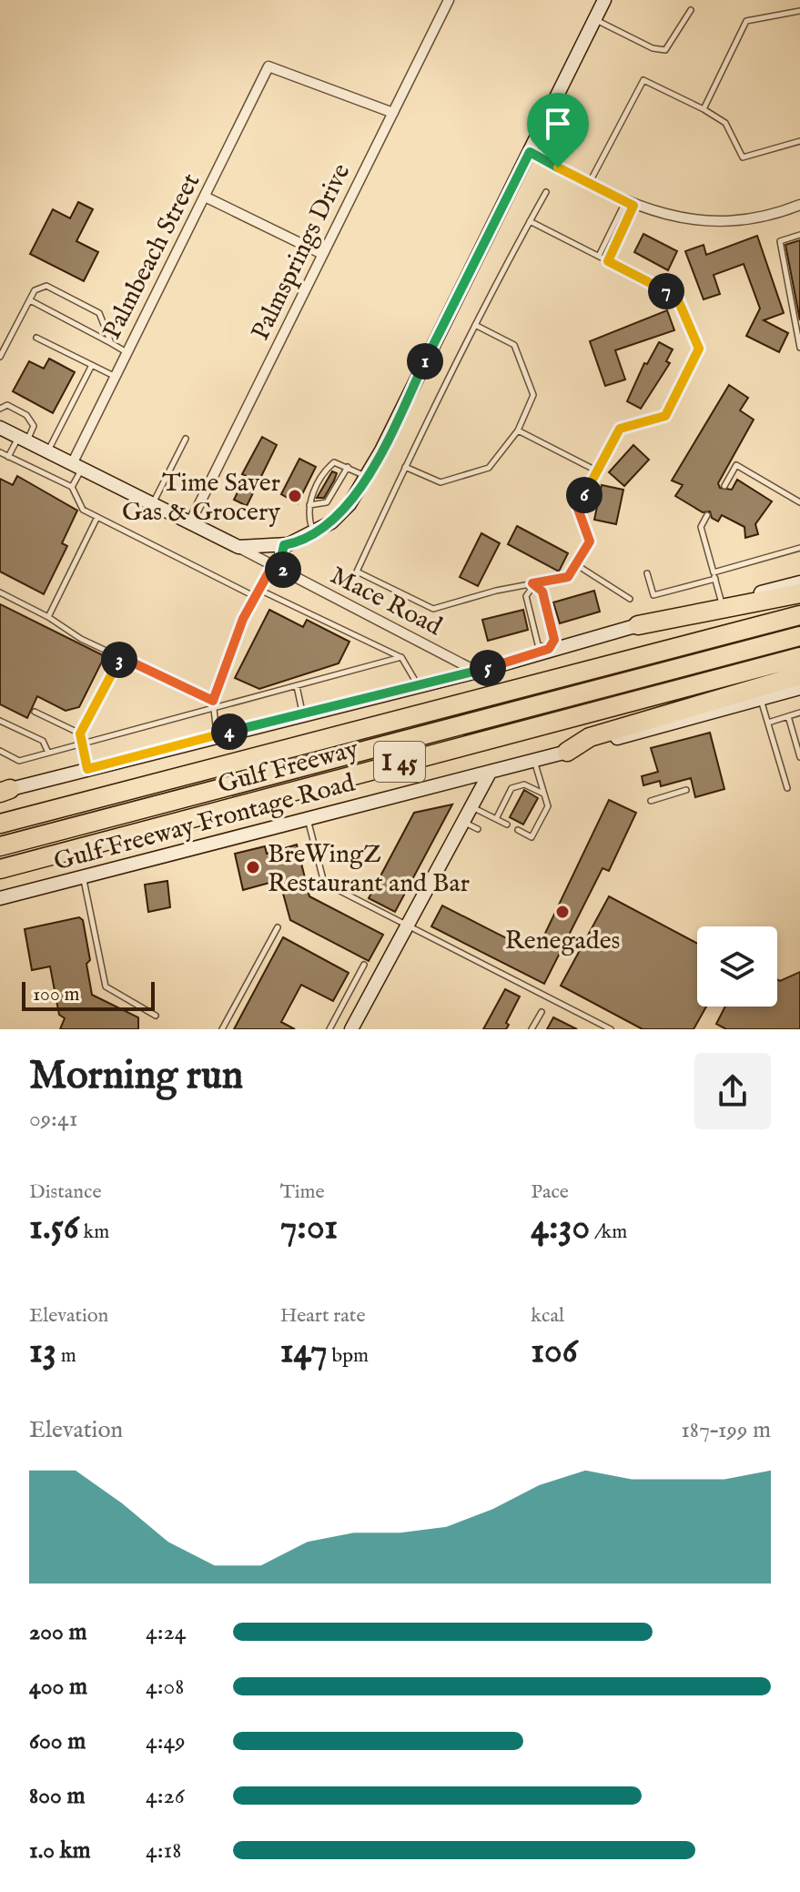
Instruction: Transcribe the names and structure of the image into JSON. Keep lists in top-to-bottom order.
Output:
{
  "streets": {
    "highway": ["I 45", "Gulf Freeway"],
    "main road": ["Gulf Freeway Frontage Road"],
    "street": ["Palmsprings Drive", "Palmbeach Street", "Mace Road"]
  },
  "crossings": [
    ["Palmsprings Drive", "Palmbeach Street"]
  ],
  "places": ["Time Saver Gas & Grocery", "BreWingZ Restaurant and Bar", "Renegades"],
  "scale_bar": "100 m",
  "page": {
    "pins": [
      "7",
      "1",
      "6",
      "2",
      "3",
      "5",
      "4"
    ],
    "scale": "100 m",
    "heading": ["Morning run", "09:41"],
    "stats": [
      ["Distance", "1.56 km"],
      ["Time", "7:01"],
      ["Pace", "4:30 /km"],
      ["Elevation", "13 m"],
      ["Heart rate", "147 bpm"],
      ["kcal", "106"]
    ],
    "chart": ["Elevation", "187–199 m"],
    "list": [
      {
        "name": "200 m",
        "note": "4:24"
      },
      {
        "name": "400 m",
        "note": "4:08"
      },
      {
        "name": "600 m",
        "note": "4:49"
      },
      {
        "name": "800 m",
        "note": "4:26"
      },
      {
        "name": "1.0 km",
        "note": "4:18"
      }
    ]
  }
}
